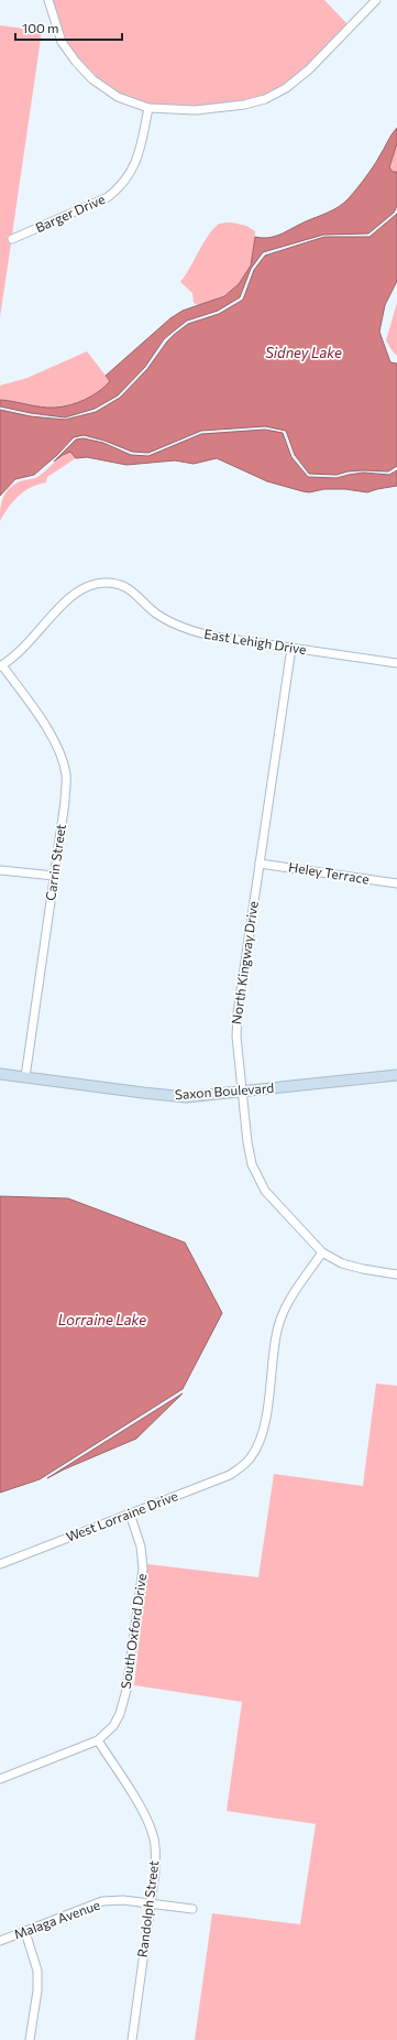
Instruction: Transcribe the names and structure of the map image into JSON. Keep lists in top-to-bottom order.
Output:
{
  "streets": {
    "main road": ["Saxon Boulevard"],
    "street": [
      "Barger Drive",
      "East Lehigh Drive",
      "Carrin Street",
      "Heley Terrace",
      "North Kingway Drive",
      "West Lorraine Drive",
      "South Oxford Drive",
      "Randolph Street",
      "Malaga Avenue"
    ]
  },
  "crossings": [
    ["East Lehigh Drive", "Carrin Street"],
    ["East Lehigh Drive", "North Kingway Drive"],
    ["Carrin Street", "Saxon Boulevard"],
    ["Heley Terrace", "North Kingway Drive"],
    ["North Kingway Drive", "Saxon Boulevard"],
    ["North Kingway Drive", "West Lorraine Drive"],
    ["West Lorraine Drive", "South Oxford Drive"],
    ["South Oxford Drive", "Randolph Street"],
    ["Randolph Street", "Malaga Avenue"]
  ],
  "water": ["Sidney Lake", "Lorraine Lake"],
  "scale_bar": "100 m"
}
